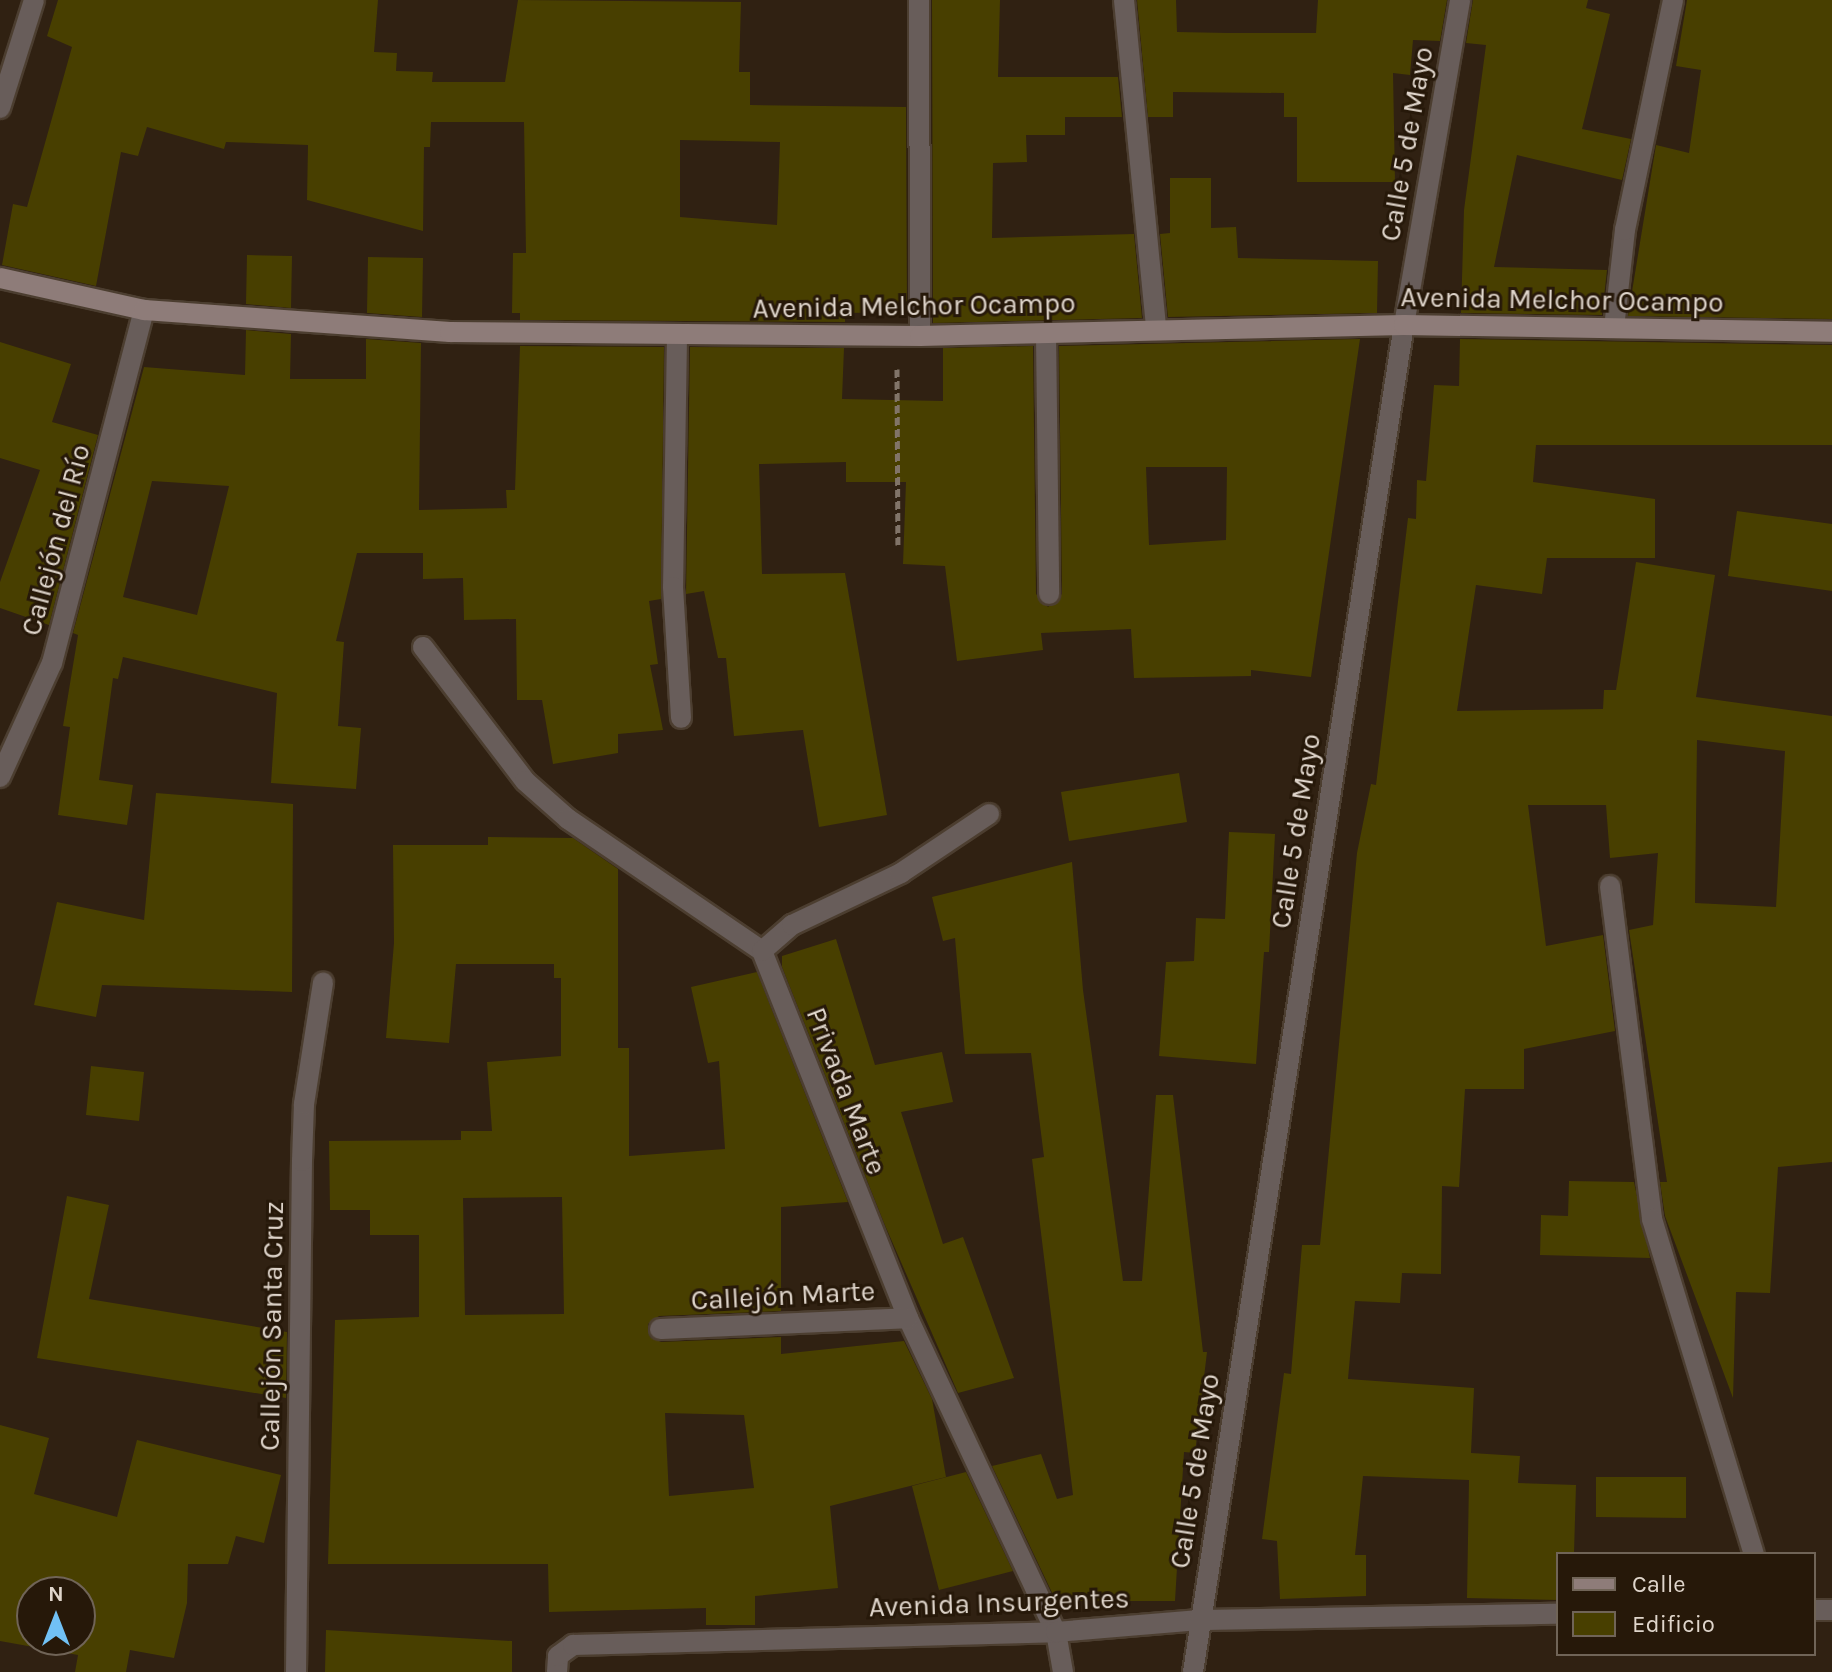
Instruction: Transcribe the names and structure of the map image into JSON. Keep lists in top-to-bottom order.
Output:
{
  "streets": {
    "main road": ["Avenida Melchor Ocampo"],
    "street": [
      "Calle 5 de Mayo",
      "Callejón del Río",
      "Privada Marte",
      "Callejón Marte",
      "Callejón Santa Cruz",
      "Avenida Insurgentes"
    ]
  },
  "crossings": [
    ["Calle 5 de Mayo", "Avenida Melchor Ocampo"],
    ["Calle 5 de Mayo", "Avenida Insurgentes"],
    ["Avenida Melchor Ocampo", "Callejón del Río"],
    ["Privada Marte", "Callejón Marte"],
    ["Privada Marte", "Avenida Insurgentes"]
  ],
  "legend": ["Calle", "Edificio"],
  "north": "top"
}
